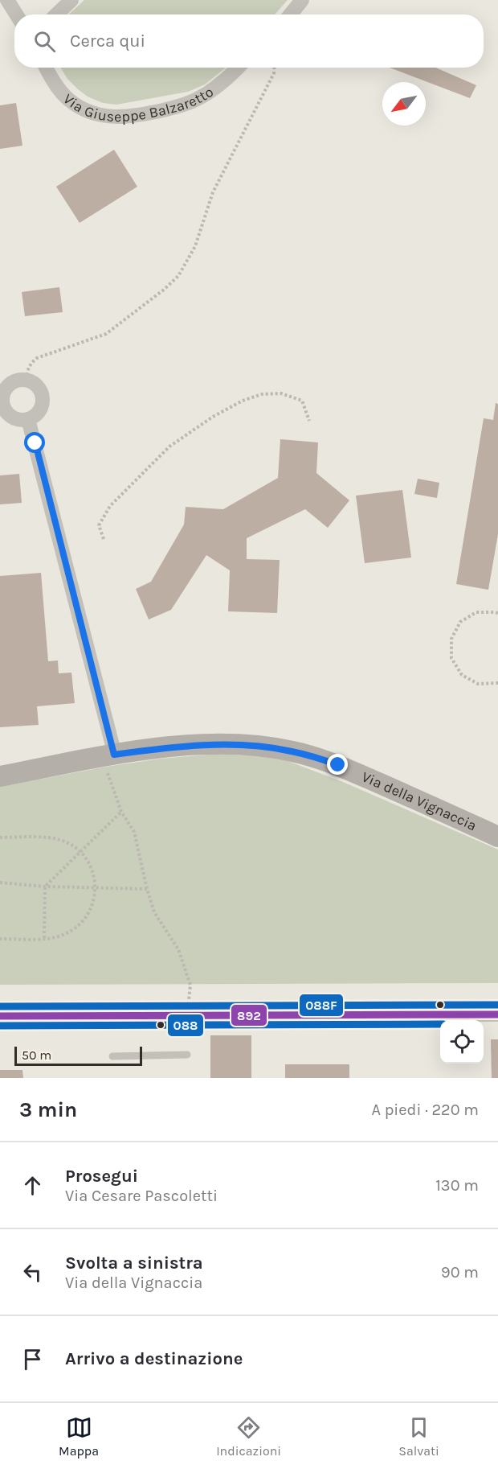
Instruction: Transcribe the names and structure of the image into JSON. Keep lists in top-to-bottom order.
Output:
{
  "streets": {
    "street": ["Via Giuseppe Balzaretto", "Via della Vignaccia"]
  },
  "lines": ["transit line 088F", "transit line 892", "transit line 088"],
  "scale_bar": "50 m",
  "north": "bottom left",
  "page": {
    "search": "Cerca qui",
    "scale": "50 m",
    "heading": ["3 min", "A piedi · 220 m"],
    "list": [
      ["Prosegui", "Via Cesare Pascoletti", "130 m"],
      ["Svolta a sinistra", "Via della Vignaccia", "90 m"],
      "Arrivo a destinazione"
    ],
    "nav": ["Mappa", "Indicazioni", "Salvati"]
  }
}
